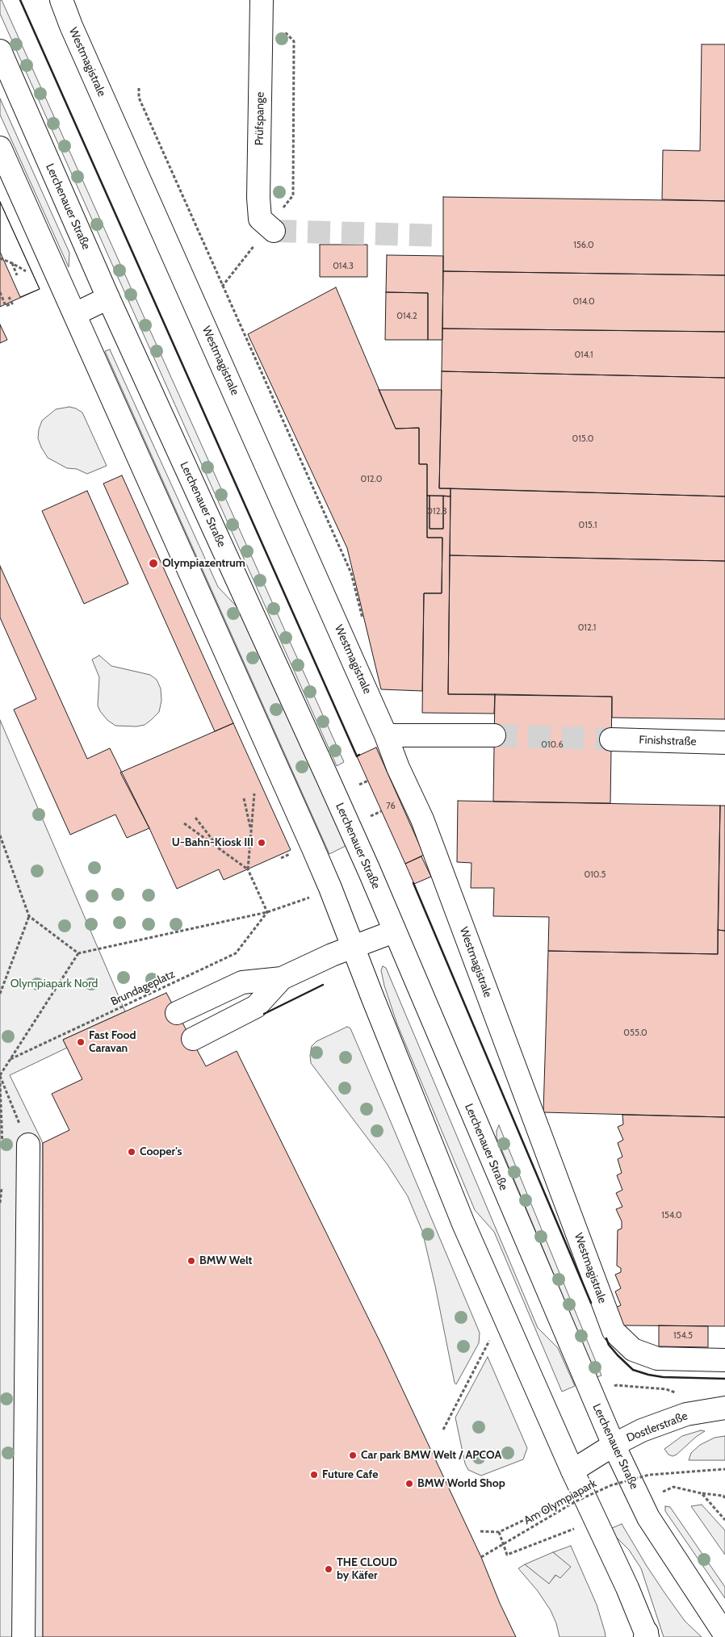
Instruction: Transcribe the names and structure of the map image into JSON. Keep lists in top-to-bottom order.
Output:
{
  "streets": {
    "main road": [
      "Westmagistrale",
      "Prüfspange",
      "Lerchenauer Straße",
      "Finishstraße",
      "Dostlerstraße"
    ],
    "path": ["Brundageplatz", "Am Olympiapark"]
  },
  "crossings": [
    ["Lerchenauer Straße", "Dostlerstraße"]
  ],
  "parks": ["Olympiapark Nord"],
  "places": [
    "Olympiazentrum",
    "U-Bahn-Kiosk III",
    "Fast Food Caravan",
    "Cooper's",
    "BMW Welt",
    "Car park BMW Welt / APCOA",
    "Future Cafe",
    "BMW World Shop",
    "THE CLOUD by Käfer"
  ],
  "house_numbers": [
    "156.0",
    "014.3",
    "014.0",
    "014.2",
    "014.1",
    "015.0",
    "012.0",
    "012.3",
    "015.1",
    "012.1",
    "010.6",
    "76",
    "010.5",
    "055.0",
    "154.0",
    "154.5"
  ]
}
